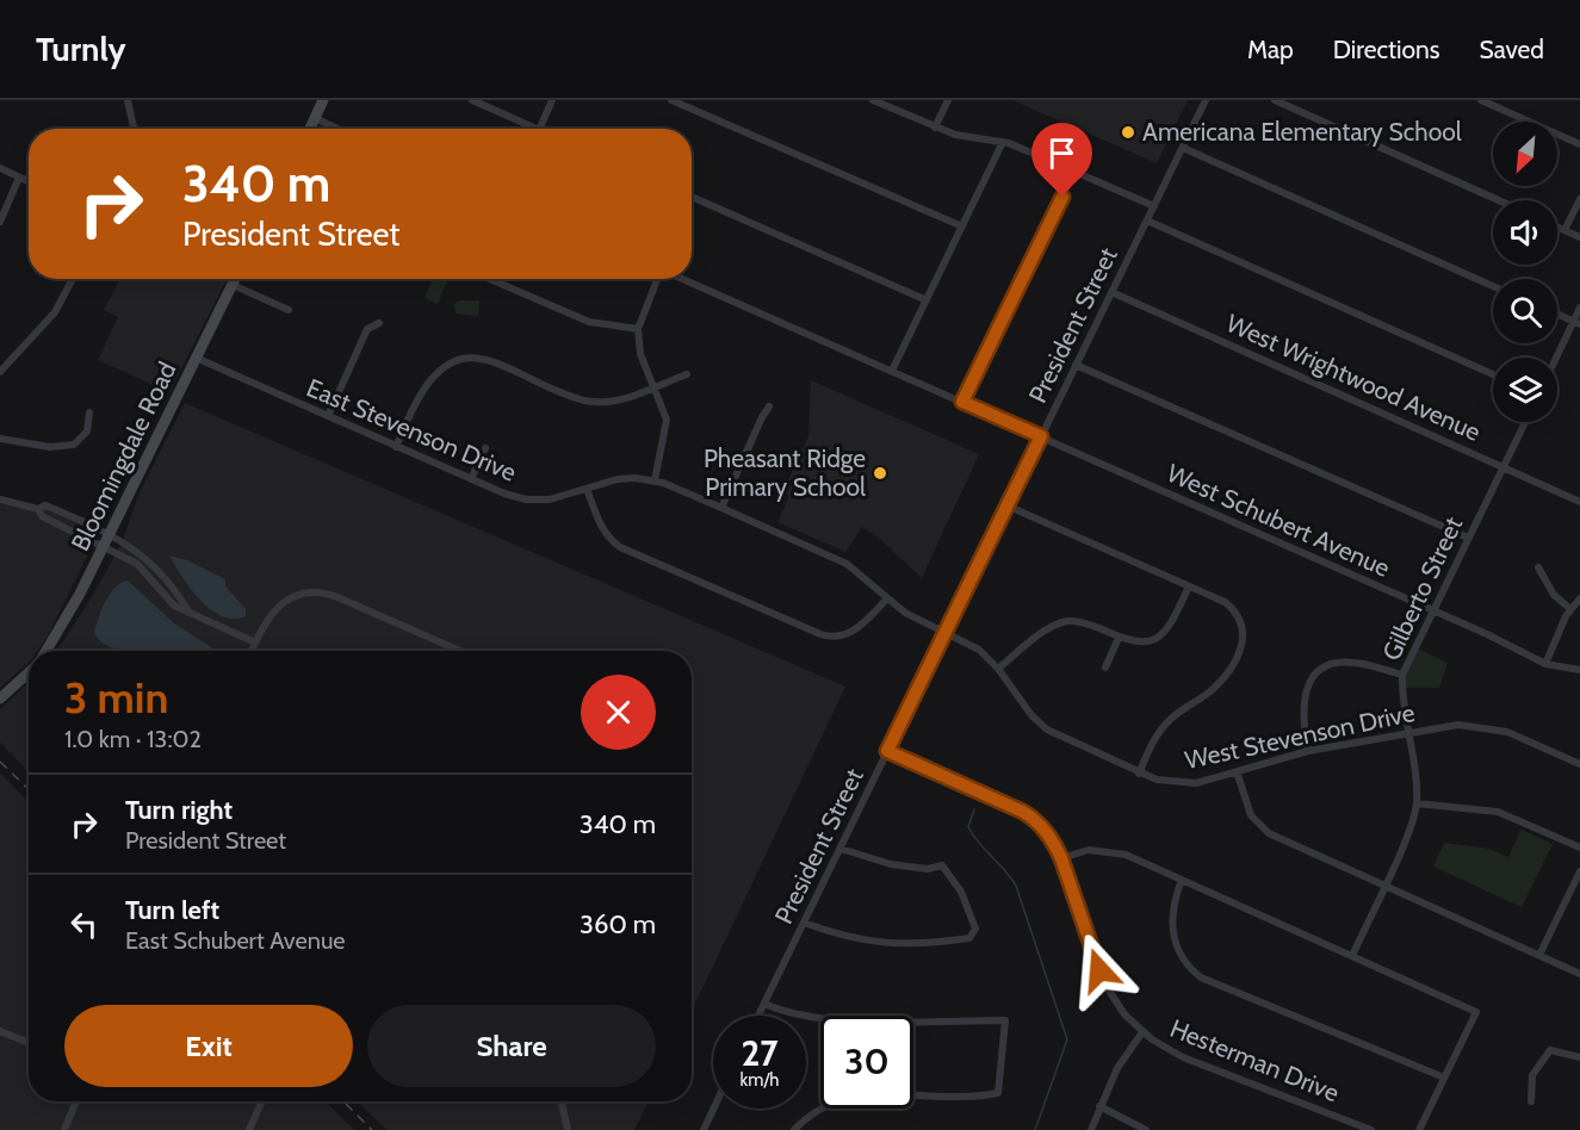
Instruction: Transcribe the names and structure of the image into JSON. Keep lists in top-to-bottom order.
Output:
{
  "streets": {
    "main road": ["Bloomingdale Road"],
    "street": [
      "President Street",
      "West Wrightwood Avenue",
      "East Stevenson Drive",
      "West Schubert Avenue",
      "Gilberto Street",
      "West Stevenson Drive",
      "Hesterman Drive"
    ]
  },
  "crossings": [
    ["President Street", "West Wrightwood Avenue"],
    ["President Street", "East Stevenson Drive"],
    ["President Street", "West Schubert Avenue"],
    ["President Street", "West Stevenson Drive"],
    ["President Street", "Hesterman Drive"],
    ["West Wrightwood Avenue", "Gilberto Street"],
    ["East Stevenson Drive", "Bloomingdale Road"],
    ["East Stevenson Drive", "West Stevenson Drive"],
    ["West Schubert Avenue", "Gilberto Street"],
    ["Gilberto Street", "West Stevenson Drive"]
  ],
  "places": ["Americana Elementary School", "Pheasant Ridge Primary School"],
  "north": "bottom left",
  "page": {
    "header": "Turnly",
    "nav": ["Map", "Directions", "Saved"],
    "turn": ["340 m", "President Street"],
    "heading": ["3 min", "1.0 km · 13:02"],
    "list": [
      {
        "name": "Turn right",
        "note": "President Street",
        "value": "340 m"
      },
      {
        "name": "Turn left",
        "note": "East Schubert Avenue",
        "value": "360 m"
      }
    ],
    "buttons": ["Exit", "Share"],
    "speed": "27 km/h",
    "limit": "30"
  }
}
